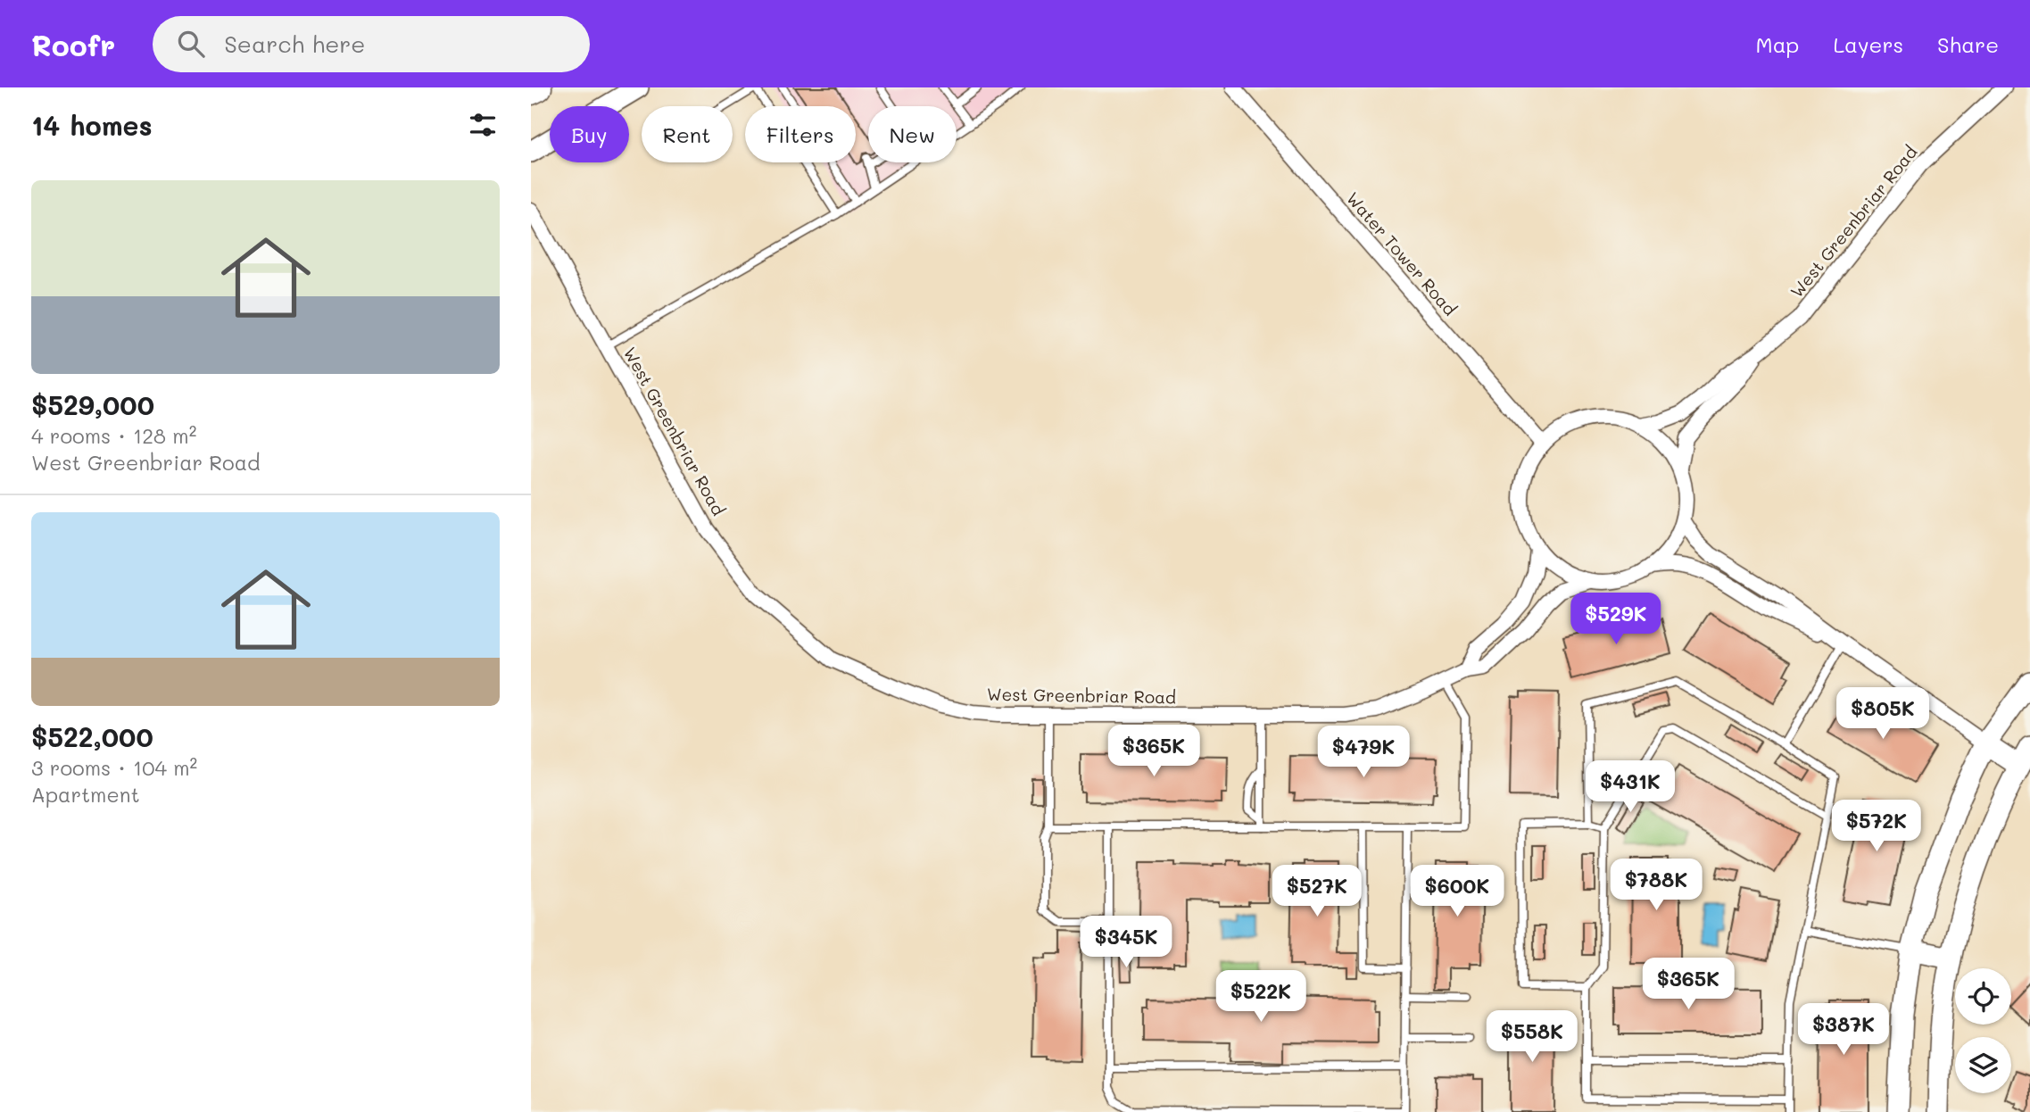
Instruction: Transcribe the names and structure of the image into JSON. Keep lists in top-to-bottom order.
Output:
{
  "streets": {
    "street": ["West Greenbriar Road", "Water Tower Road"]
  },
  "crossings": [
    ["West Greenbriar Road", "Water Tower Road"]
  ],
  "page": {
    "header": "Roofr",
    "search": "Search here",
    "nav": ["Map", "Layers", "Share"],
    "heading": "14 homes",
    "chip": [
      "Buy",
      "Rent",
      "Filters",
      "New"
    ],
    "list": [
      {
        "name": "$529,000",
        "note": "4 rooms · 128 m² · West Greenbriar Road"
      },
      {
        "name": "$522,000",
        "note": "3 rooms · 104 m² · Apartment"
      }
    ],
    "price": [
      "$529K",
      "$805K",
      "$365K",
      "$479K",
      "$431K",
      "$572K",
      "$788K",
      "$527K",
      "$600K",
      "$345K",
      "$365K",
      "$522K",
      "$387K",
      "$558K"
    ]
  }
}
